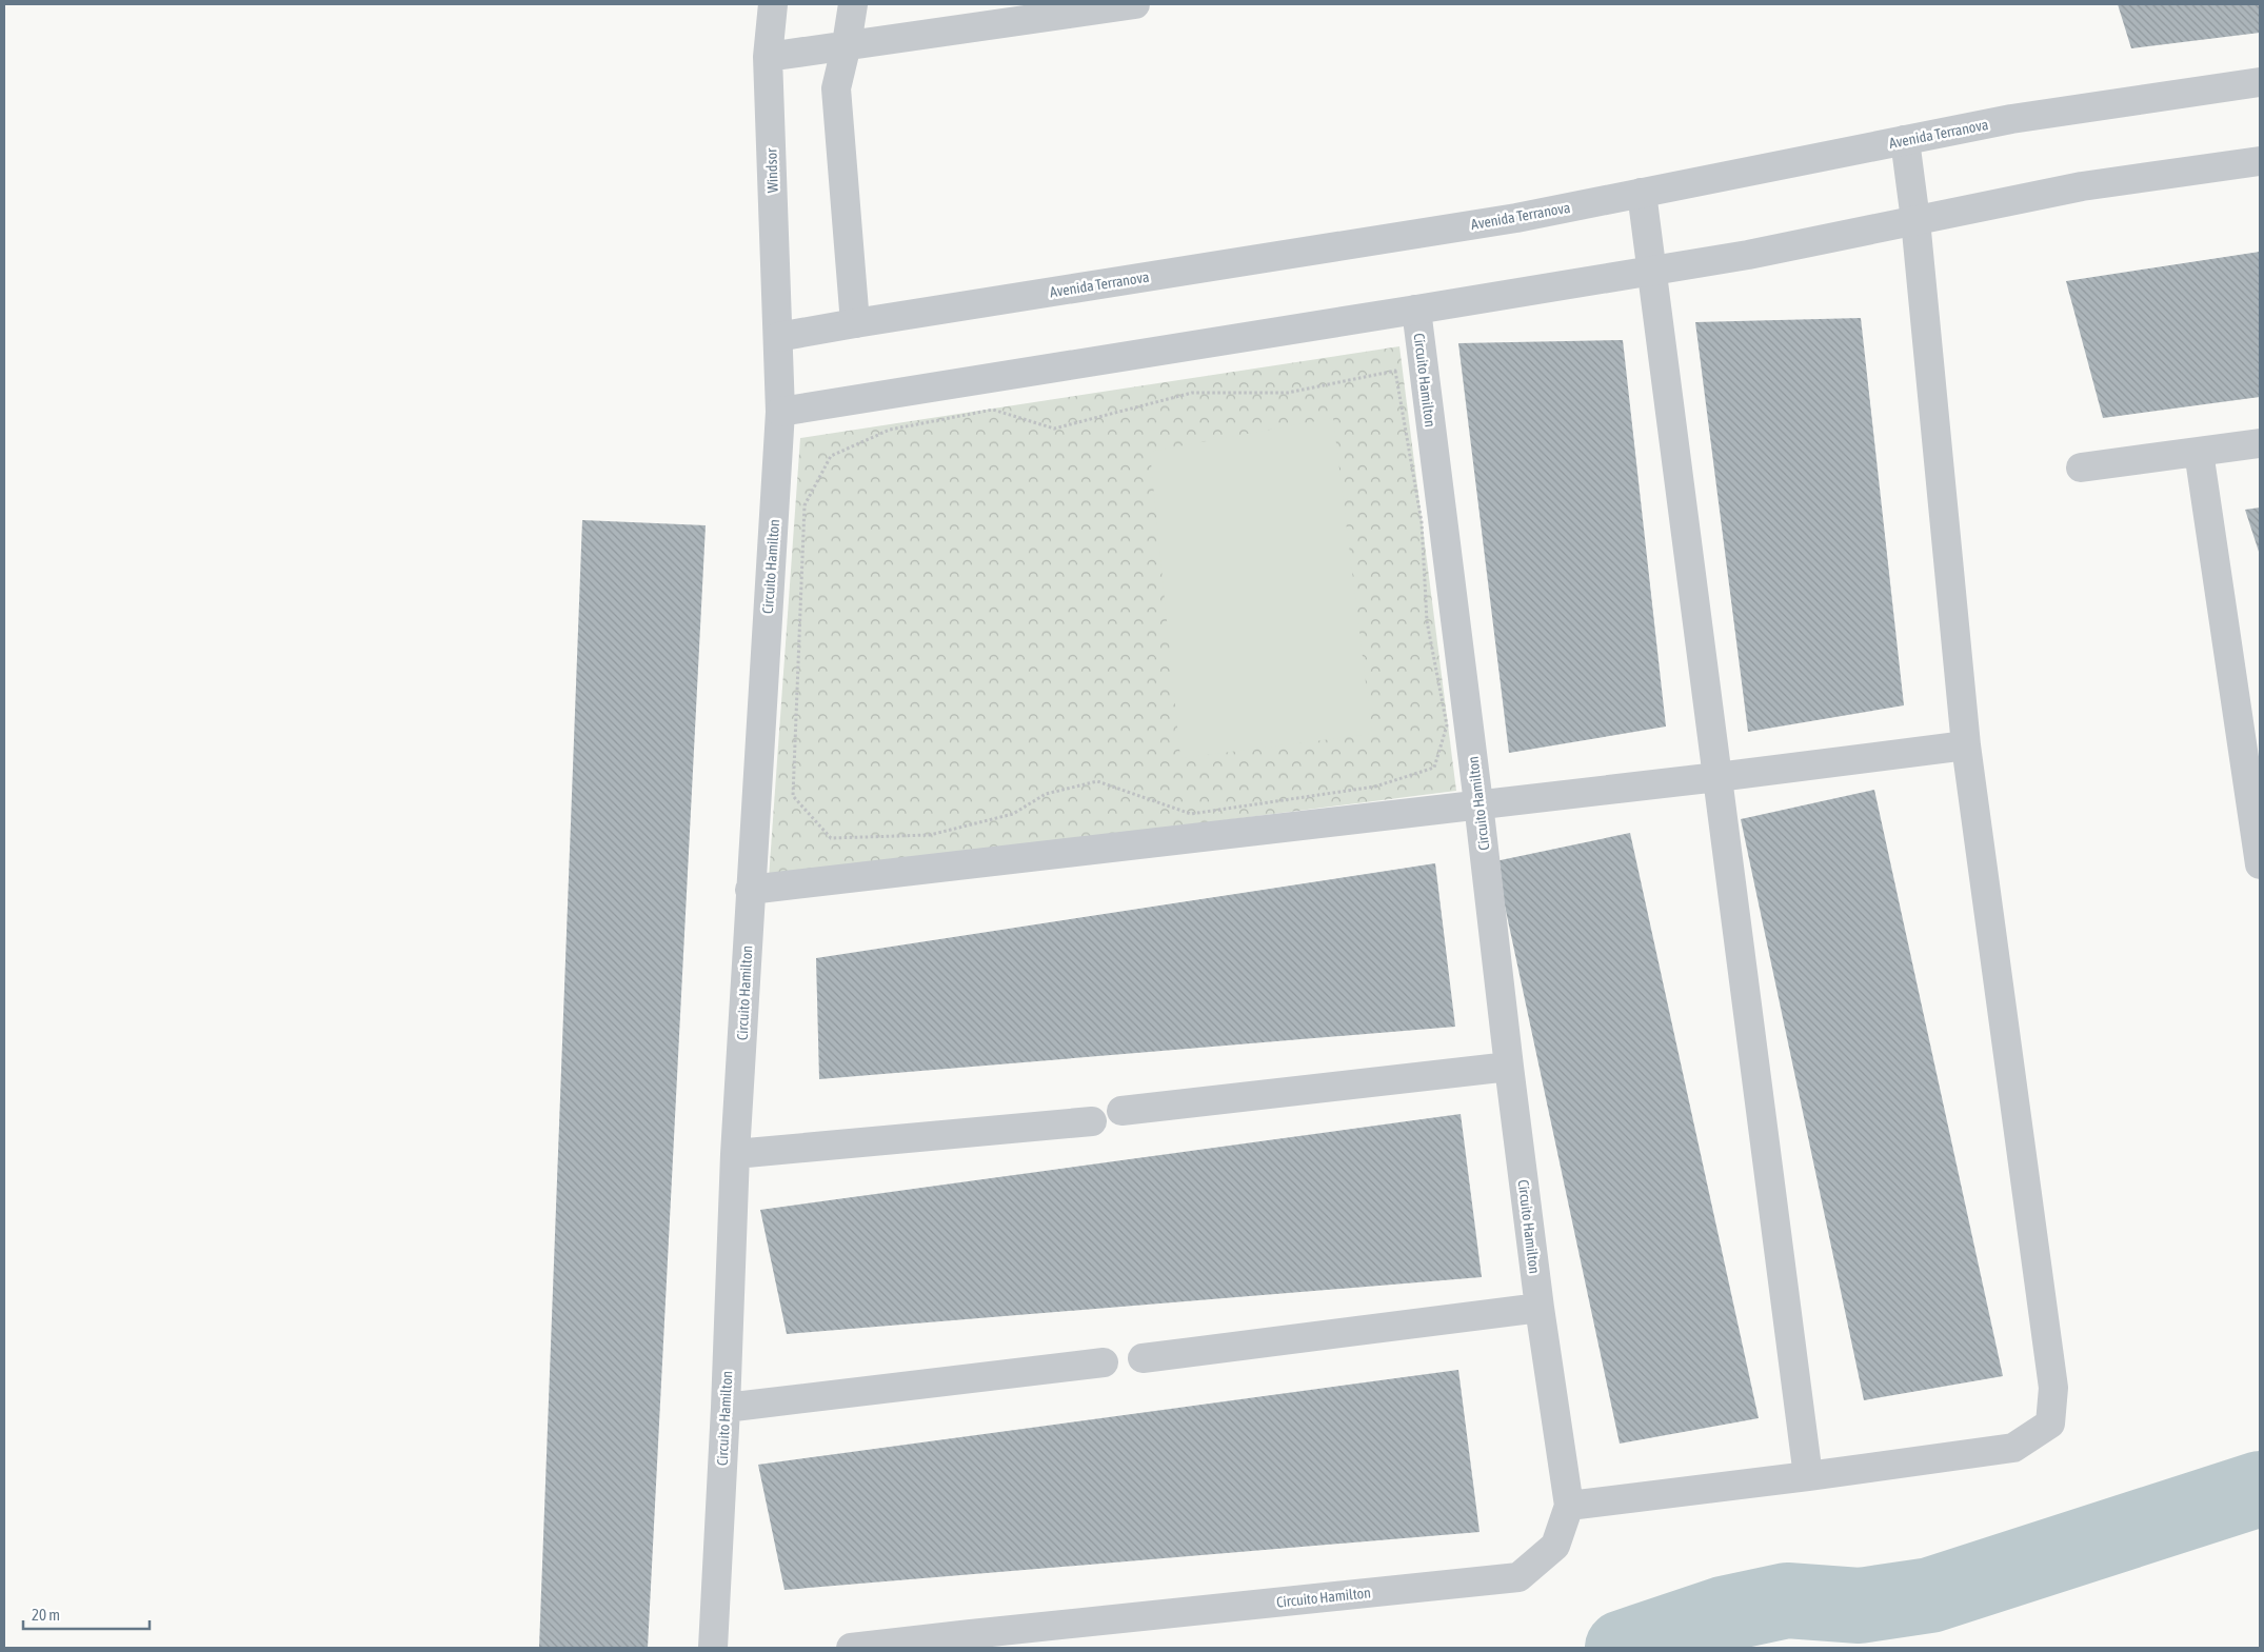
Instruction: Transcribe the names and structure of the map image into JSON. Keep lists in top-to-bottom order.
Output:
{
  "streets": {
    "street": ["Avenida Terranova", "Windsor", "Circuito Hamilton"]
  },
  "crossings": [
    ["Avenida Terranova", "Windsor"],
    ["Avenida Terranova", "Circuito Hamilton"],
    ["Windsor", "Circuito Hamilton"]
  ],
  "scale_bar": "20 m"
}
